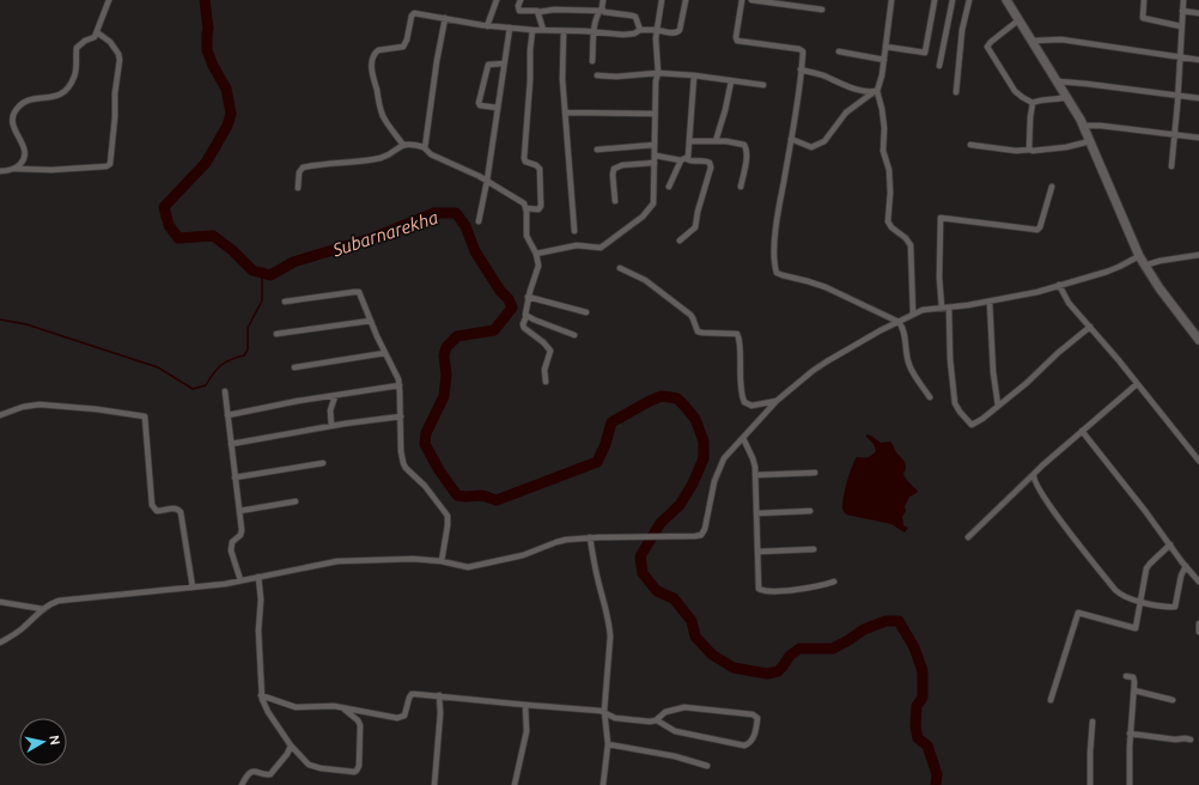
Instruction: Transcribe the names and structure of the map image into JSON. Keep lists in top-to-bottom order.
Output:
{
  "water": ["Subarnarekha"],
  "north": "right"
}
